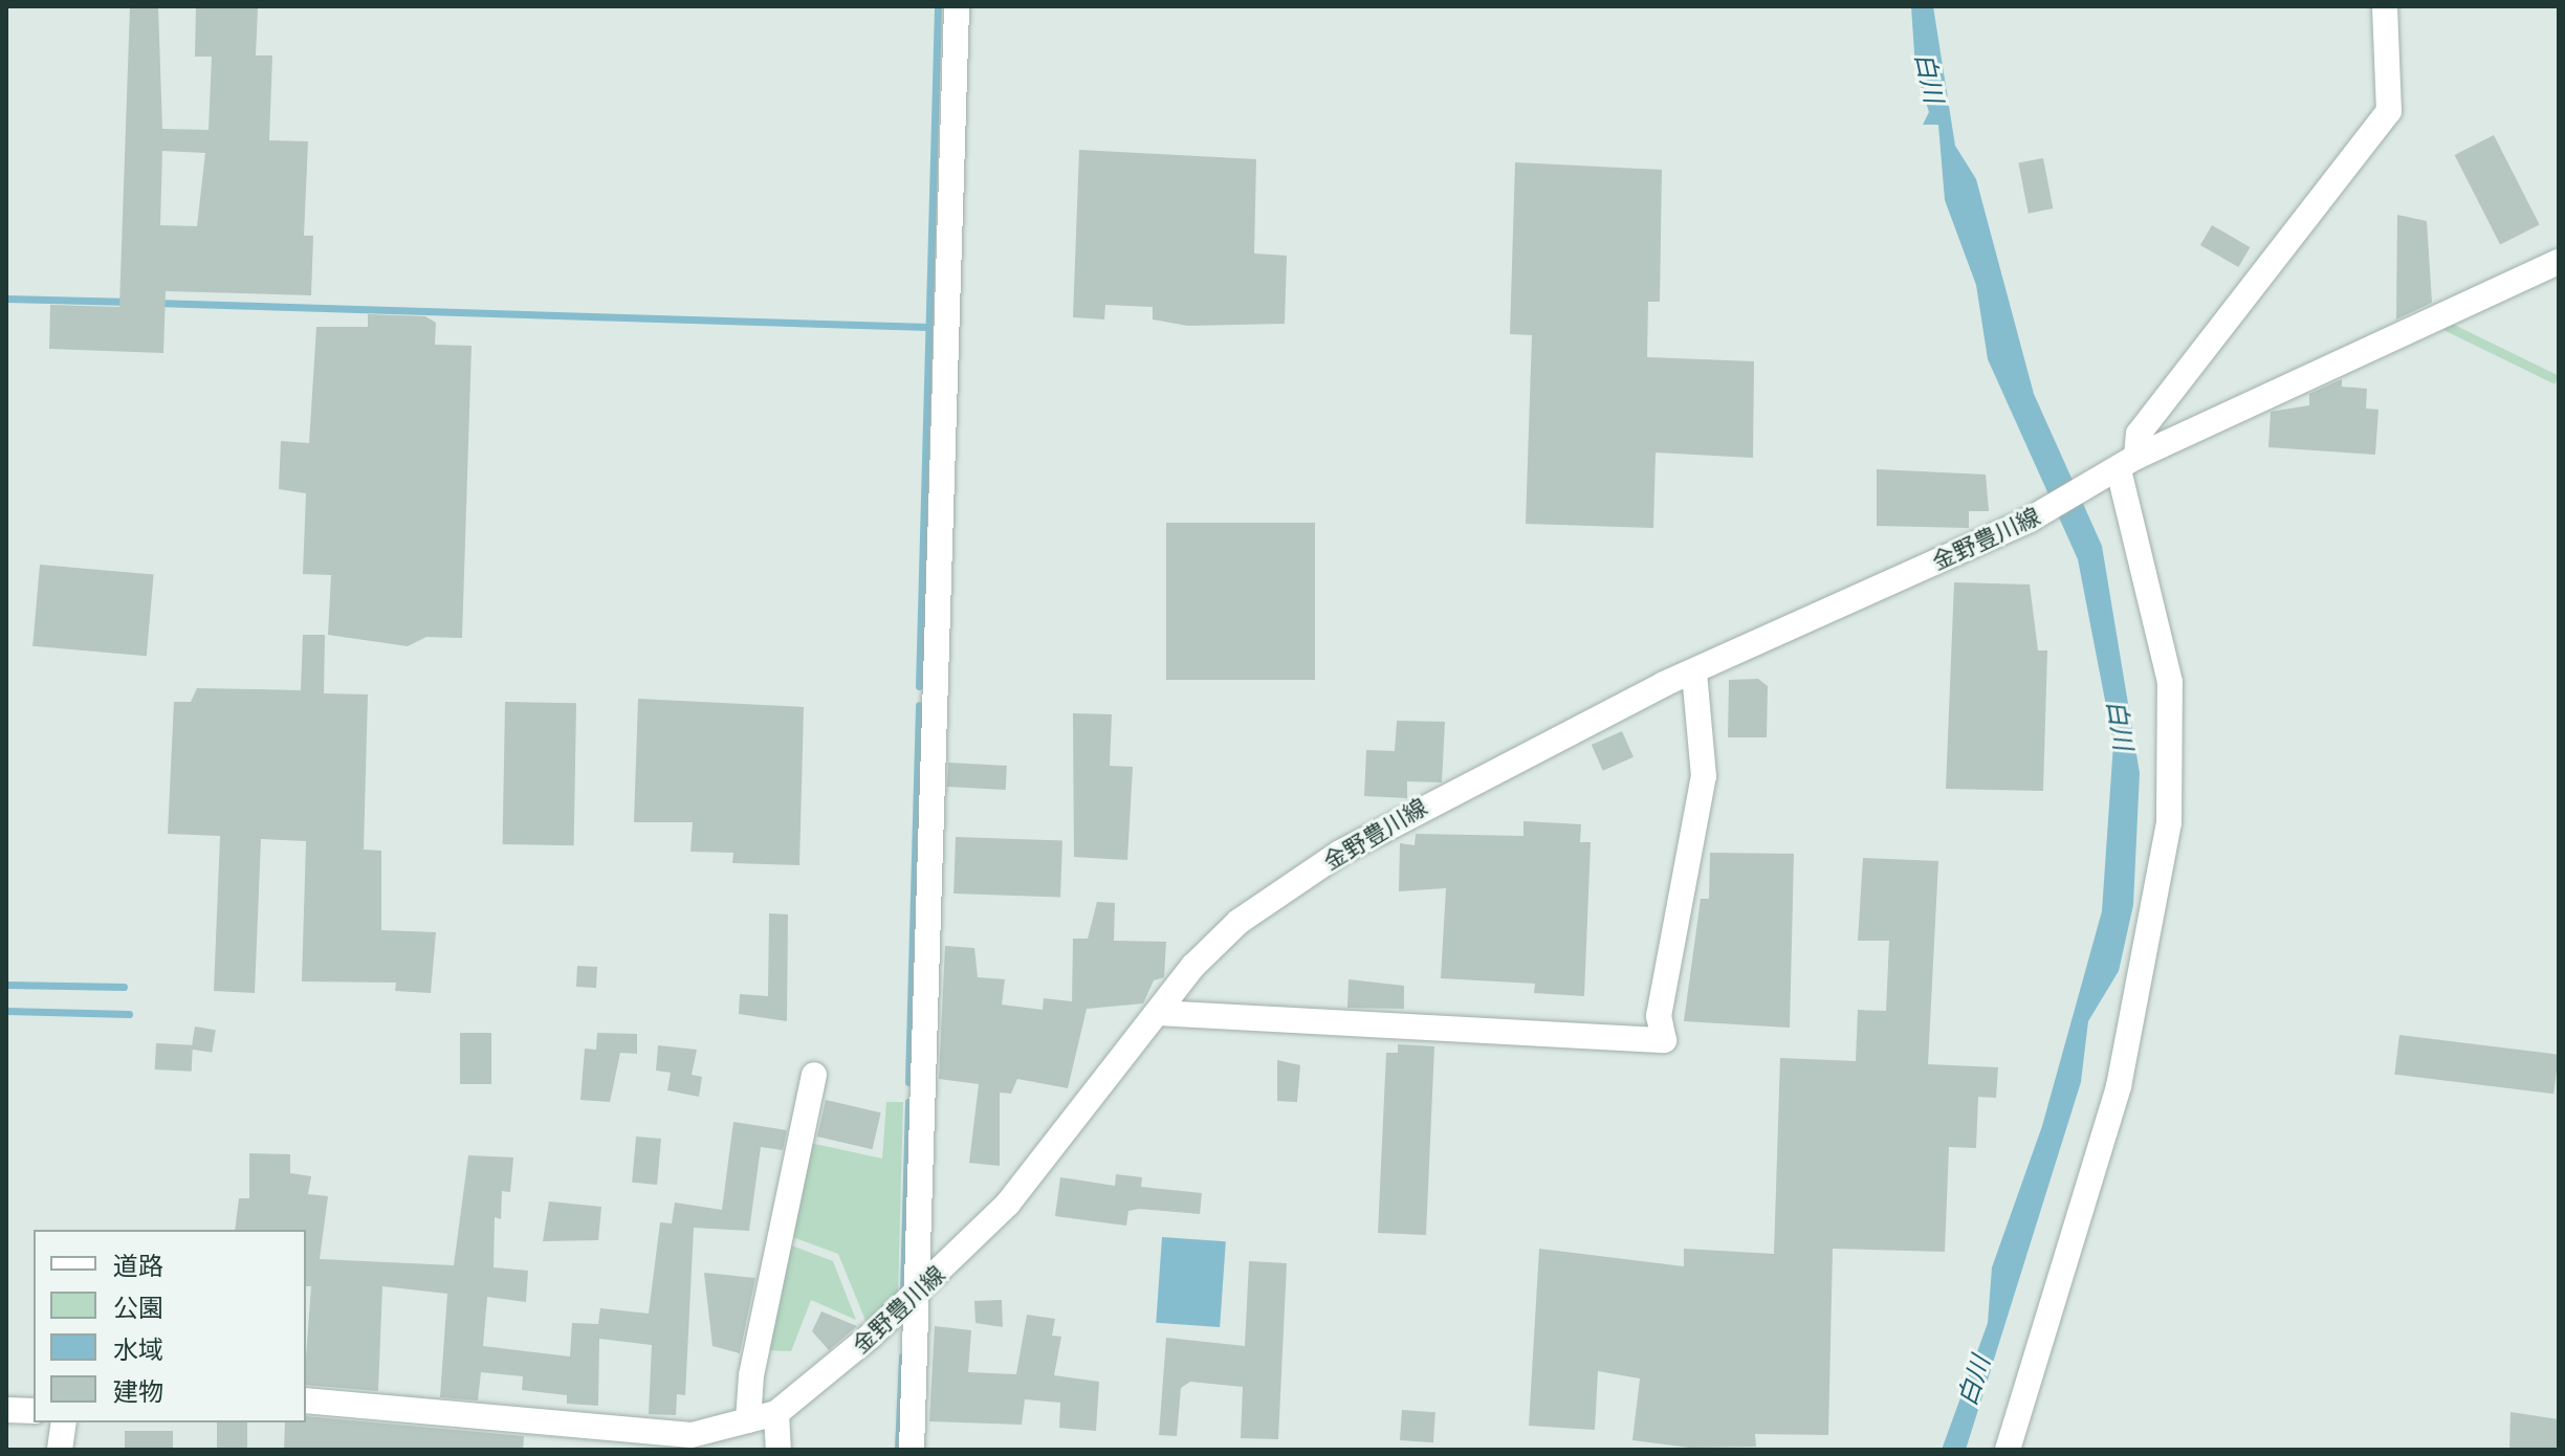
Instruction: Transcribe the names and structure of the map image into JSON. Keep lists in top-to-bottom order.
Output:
{
  "streets": {
    "street": ["金野豊川線"]
  },
  "water": ["白川"],
  "legend": [
    "道路",
    "公園",
    "水域",
    "建物"
  ]
}
